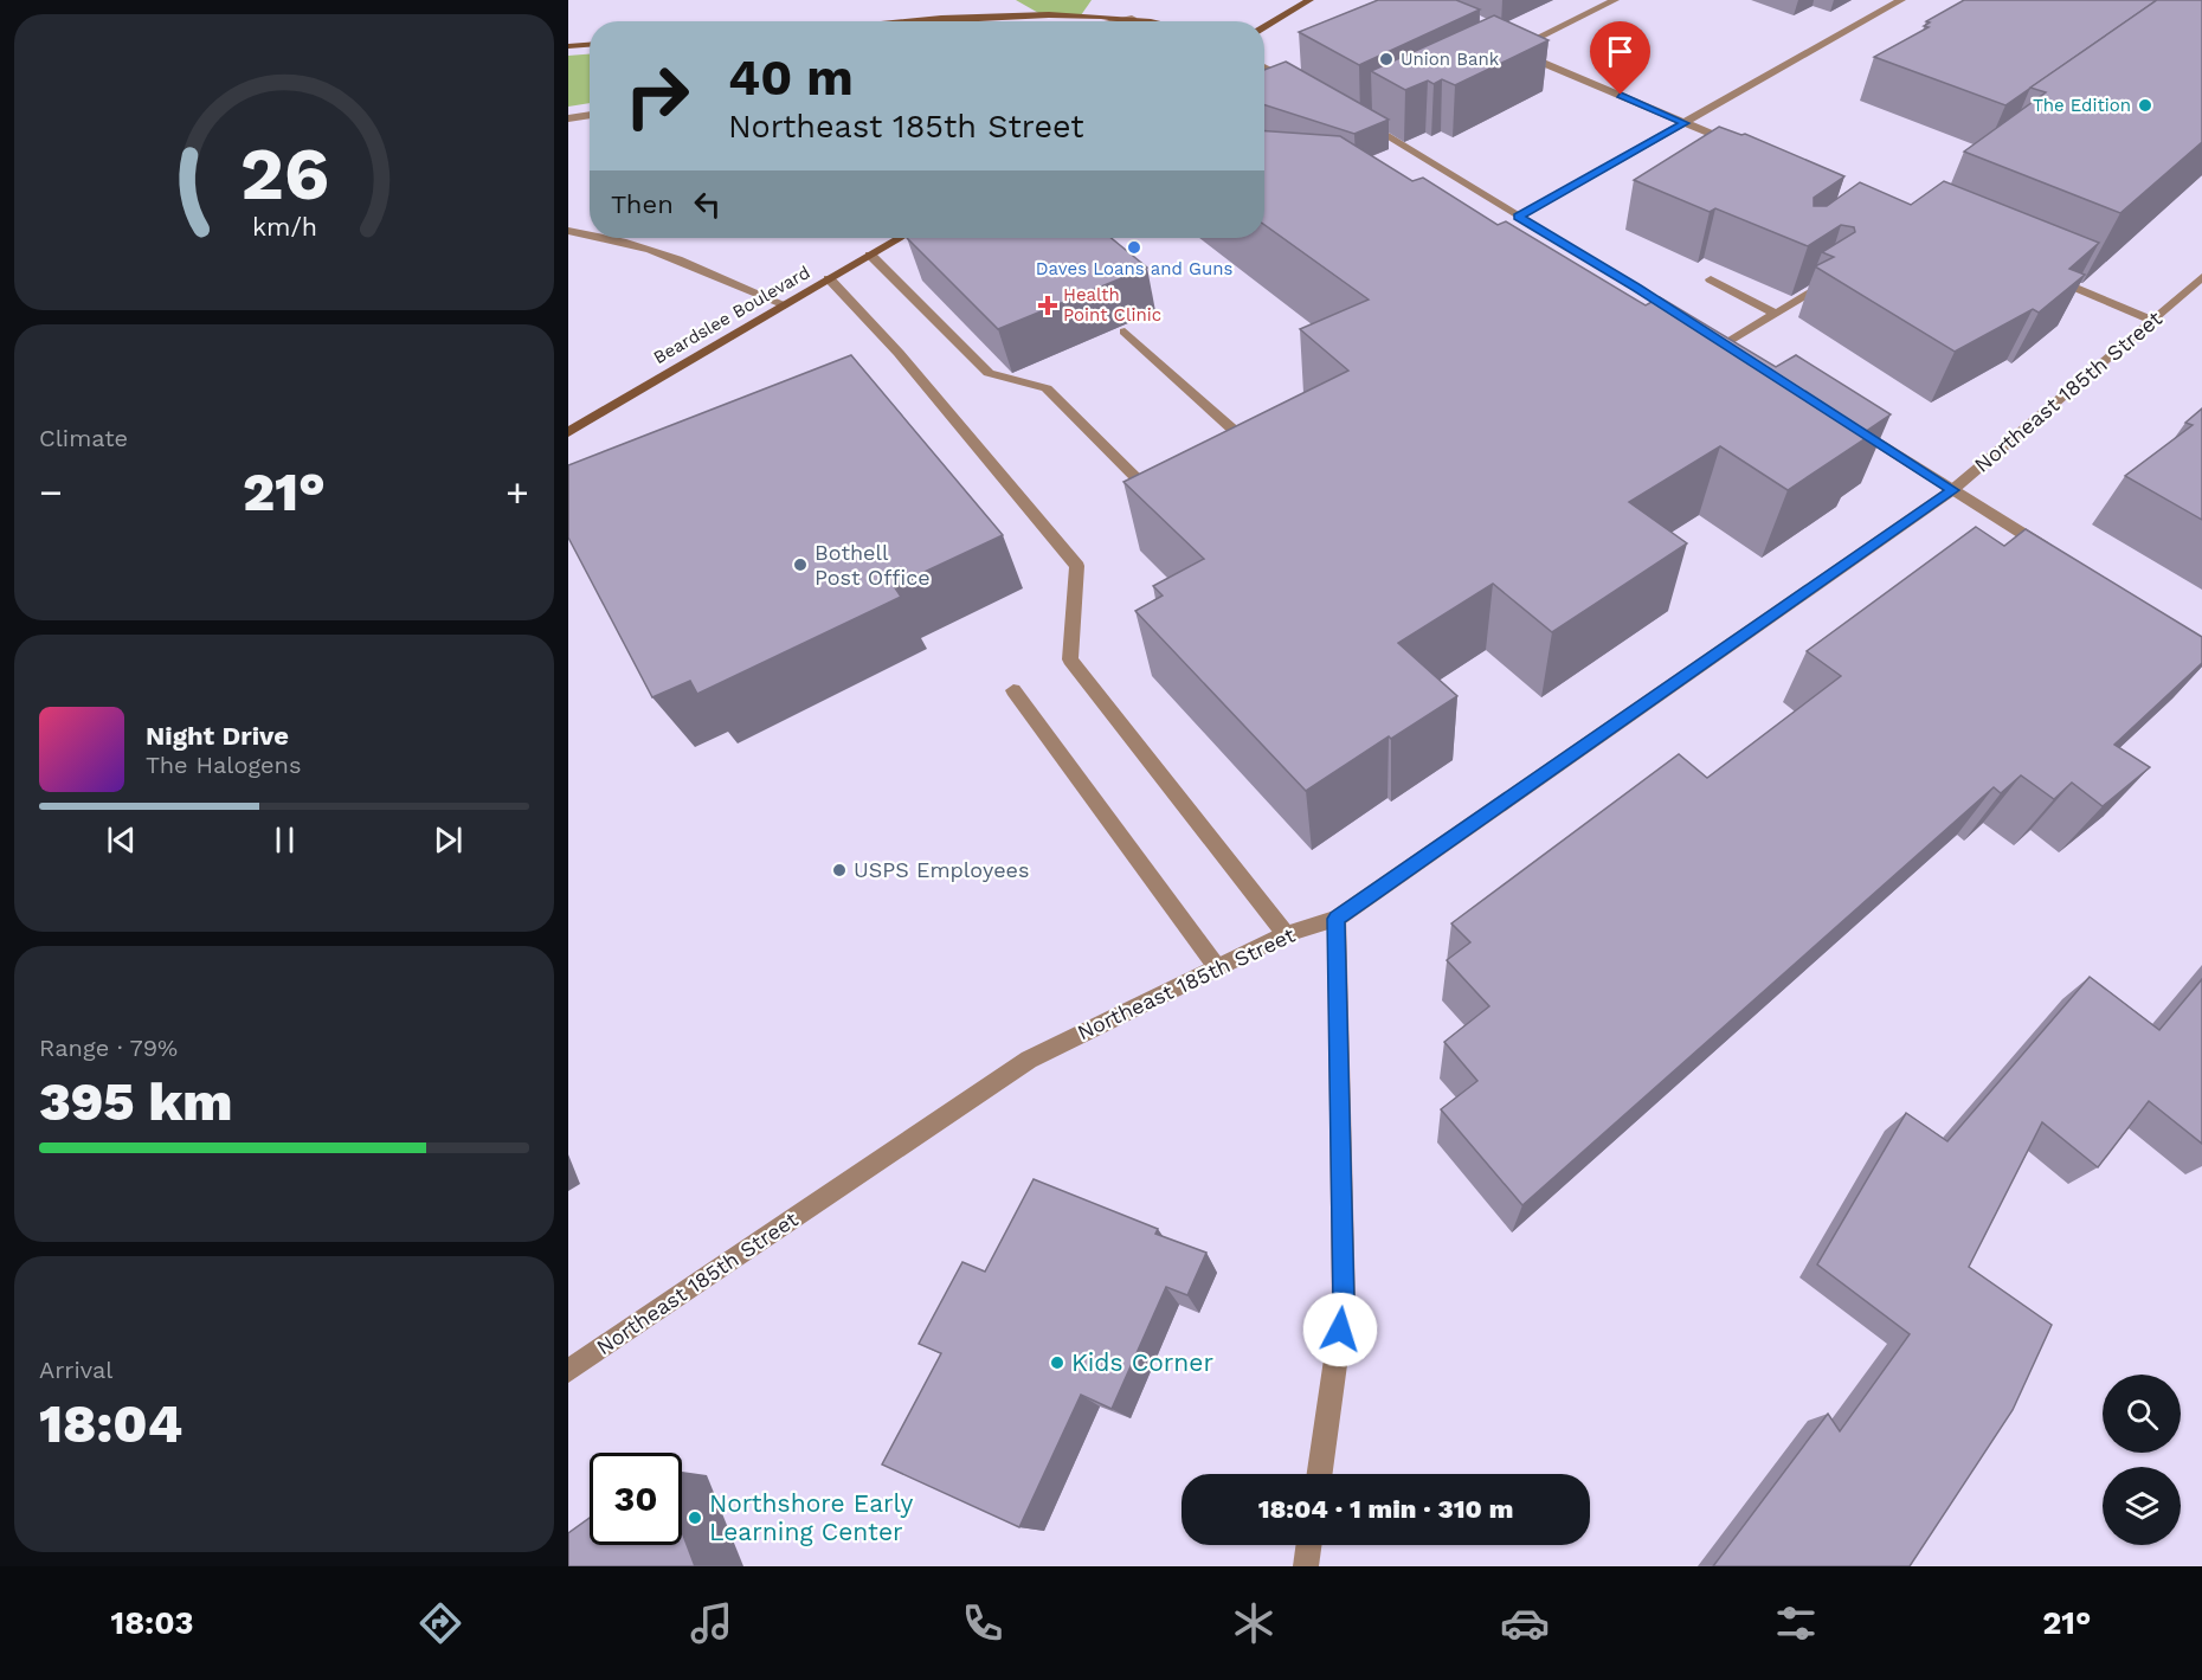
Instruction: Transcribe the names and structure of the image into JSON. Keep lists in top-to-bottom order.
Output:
{
  "streets": {
    "main road": ["Beardslee Boulevard"],
    "street": ["Northeast 185th Street"]
  },
  "places": {
    "other": [
      "Union Bank",
      "The Edition",
      "Daves Loans and Guns",
      "Bothell Post Office",
      "USPS Employees",
      "Kids Corner",
      "Northshore Early Learning Center"
    ],
    "health": ["Health Point Clinic"]
  },
  "page": {
    "turn": ["40 m", "Northeast 185th Street"],
    "then": "Then",
    "tile": [
      "Climate",
      ["Range · 79%", "395 km"],
      ["Arrival", "18:04"]
    ],
    "heat": ["−", "21°", "+"],
    "song": ["Night Drive", "The Halogens"],
    "limit": "30",
    "trip": "18:04 · 1 min · 310 m",
    "tabs": ["18:03", "21°"],
    "gauge": ["26", "km/h"]
  }
}
